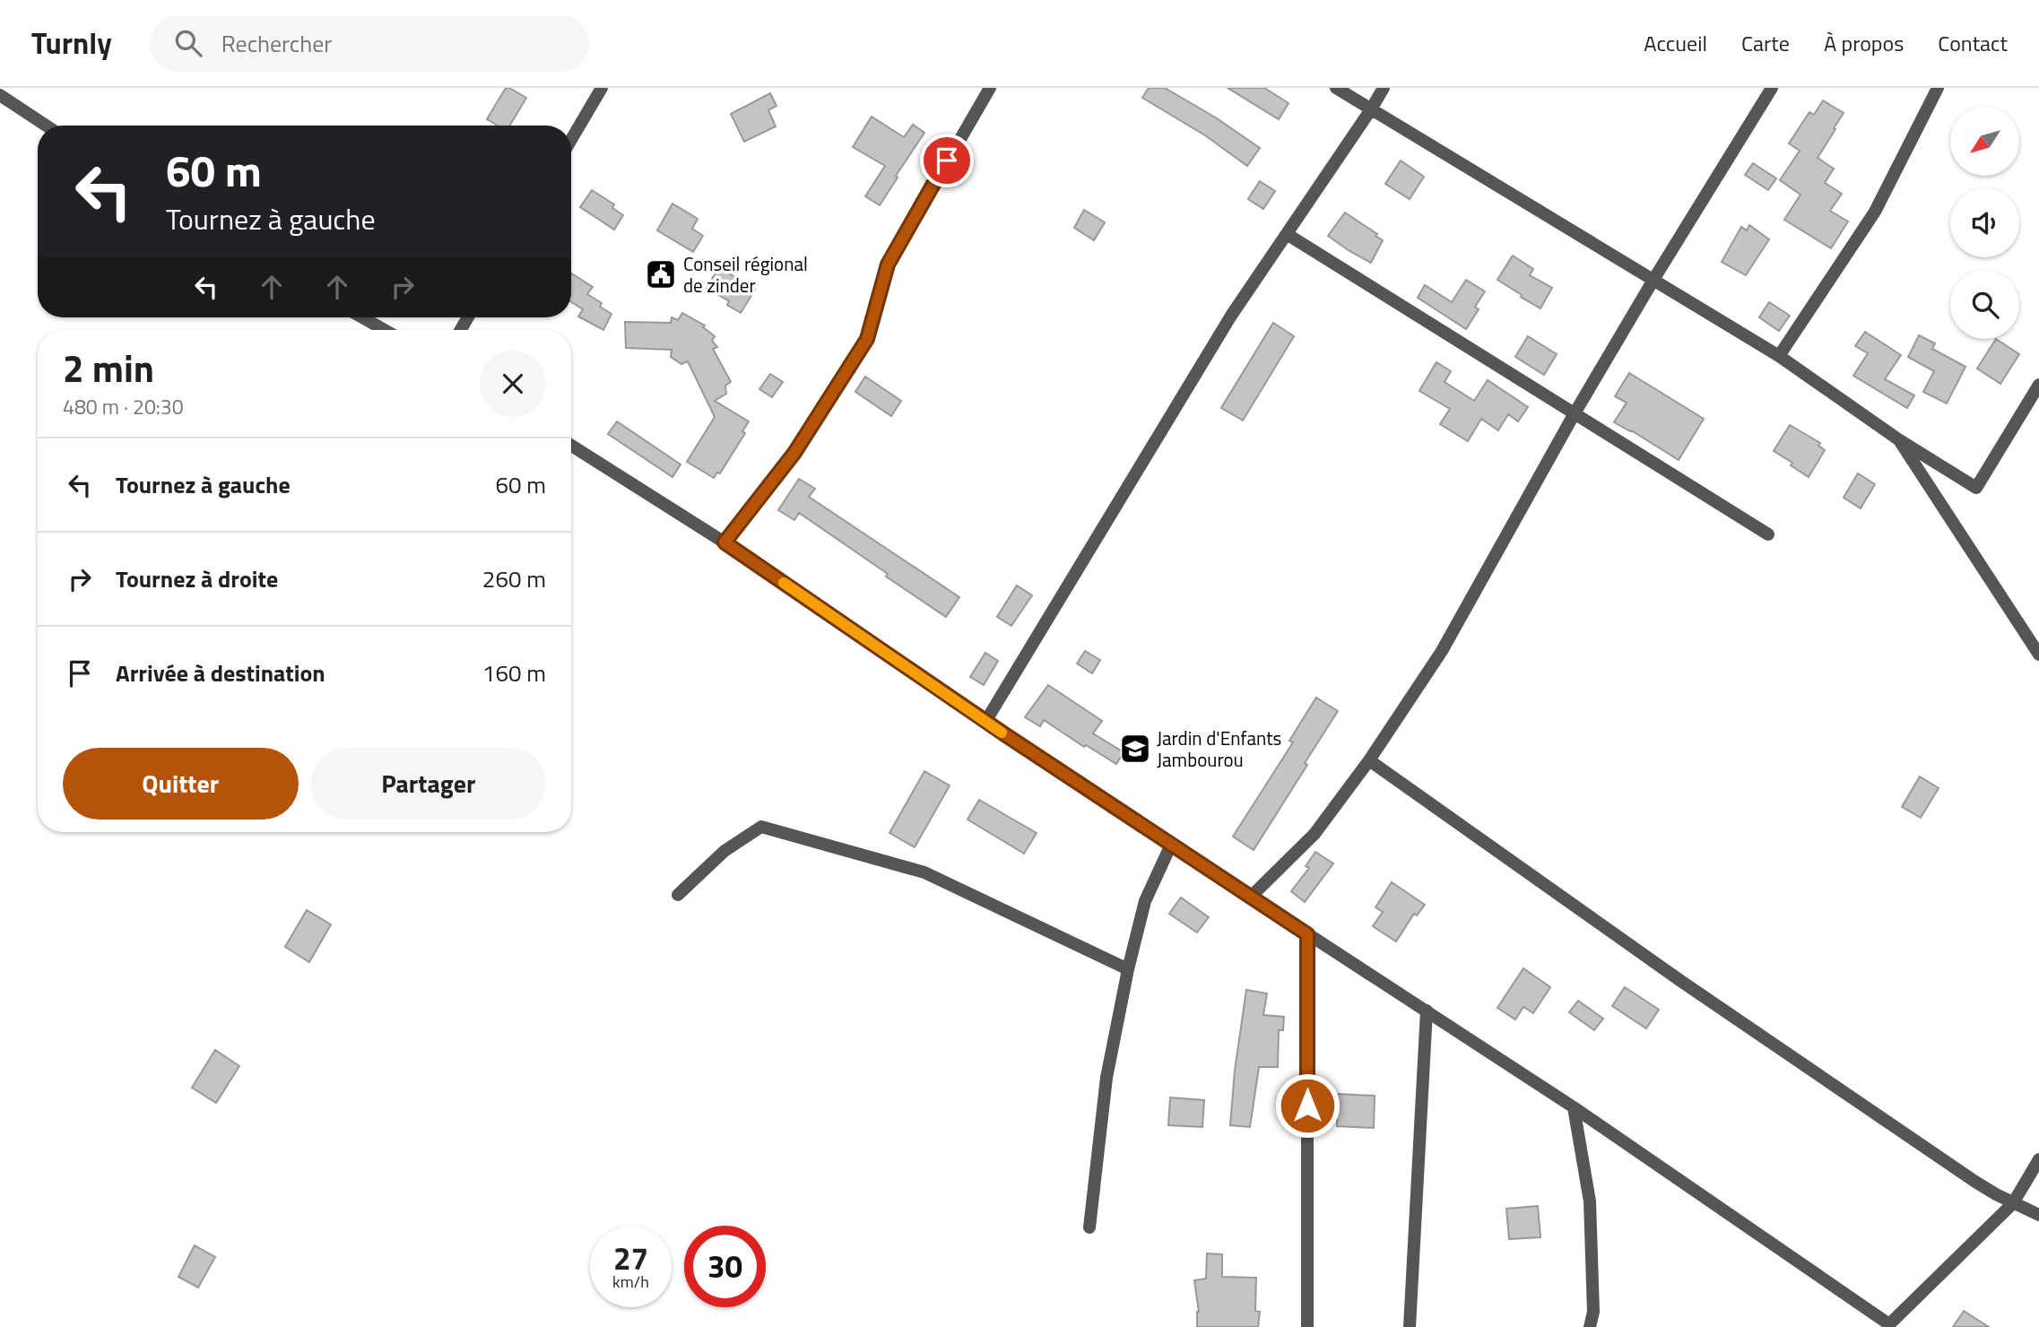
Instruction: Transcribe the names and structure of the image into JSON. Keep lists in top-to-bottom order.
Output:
{
  "places": {
    "public building": ["Conseil régional de zinder"],
    "school or university": ["Jardin d'Enfants Jambourou"]
  },
  "north": "bottom left",
  "page": {
    "header": "Turnly",
    "search": "Rechercher",
    "nav": [
      "Accueil",
      "Carte",
      "À propos",
      "Contact"
    ],
    "turn": ["60 m", "Tournez à gauche"],
    "heading": ["2 min", "480 m · 20:30"],
    "list": [
      {
        "name": "Tournez à gauche",
        "value": "60 m"
      },
      {
        "name": "Tournez à droite",
        "value": "260 m"
      },
      {
        "name": "Arrivée à destination",
        "value": "160 m"
      }
    ],
    "buttons": ["Quitter", "Partager"],
    "speed": "27 km/h",
    "limit": "30"
  }
}
